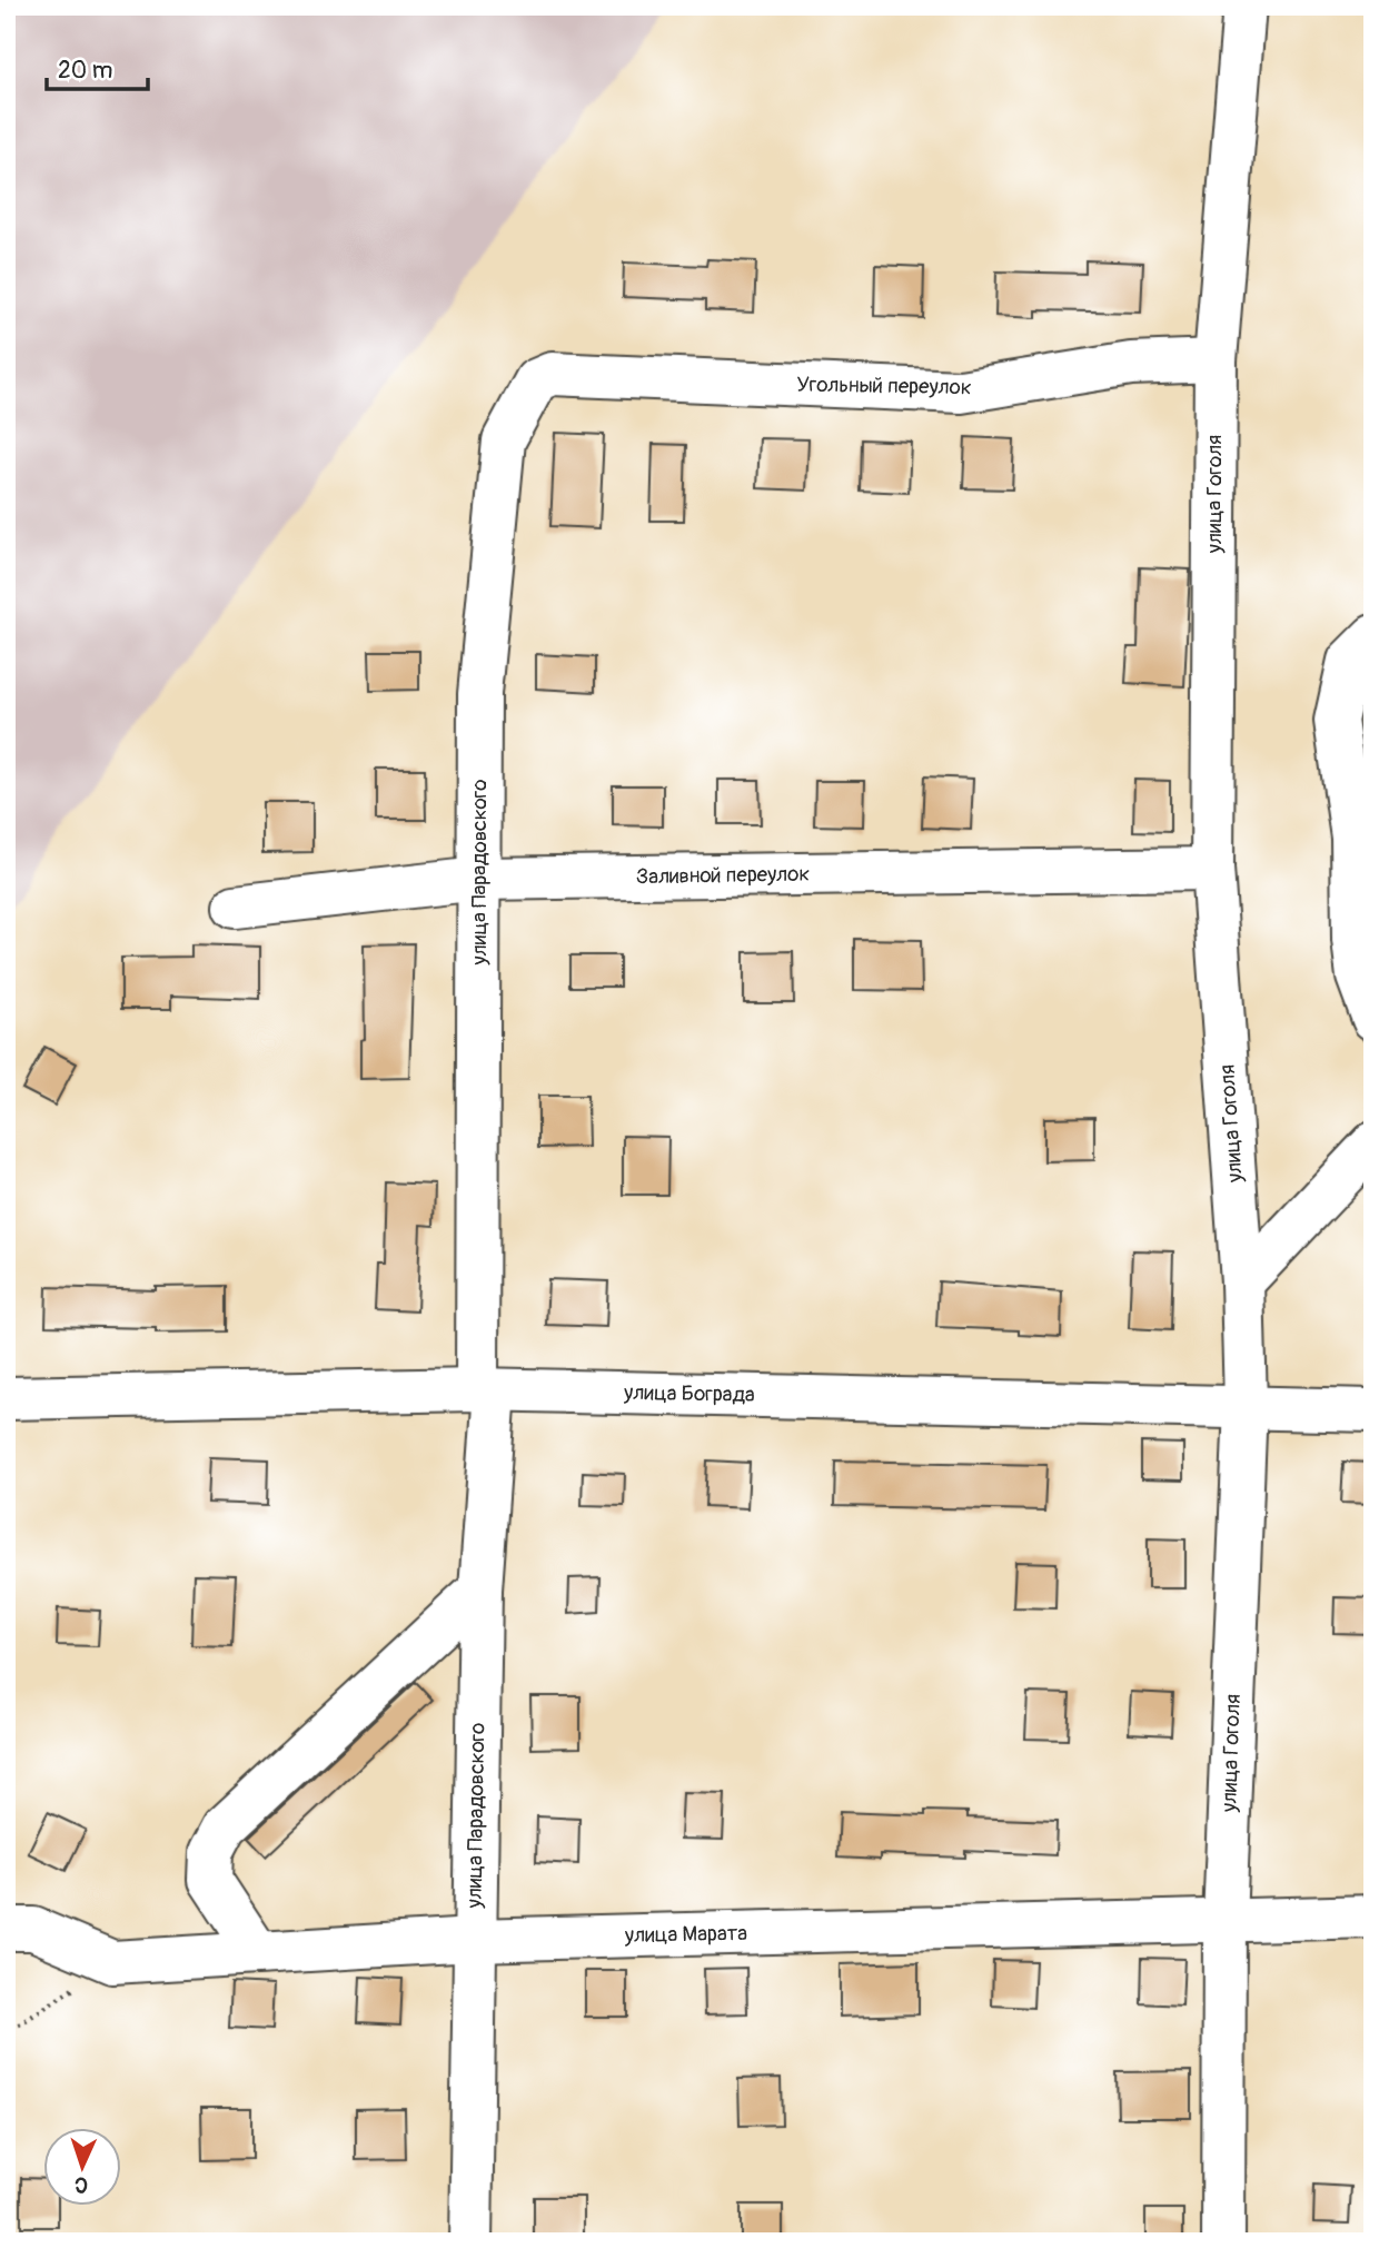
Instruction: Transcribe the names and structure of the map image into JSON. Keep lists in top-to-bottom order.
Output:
{
  "streets": {
    "street": [
      "Угольный переулок",
      "улица Гоголя",
      "улица Парадовского",
      "Заливной переулок",
      "улица Бограда",
      "улица Марата"
    ]
  },
  "crossings": [
    ["Угольный переулок", "улица Гоголя"],
    ["Угольный переулок", "улица Парадовского"],
    ["улица Гоголя", "Заливной переулок"],
    ["улица Гоголя", "улица Бограда"],
    ["улица Гоголя", "улица Марата"],
    ["улица Парадовского", "Заливной переулок"],
    ["улица Парадовского", "улица Бограда"],
    ["улица Парадовского", "улица Марата"]
  ],
  "scale_bar": "20 m",
  "north": "bottom"
}
